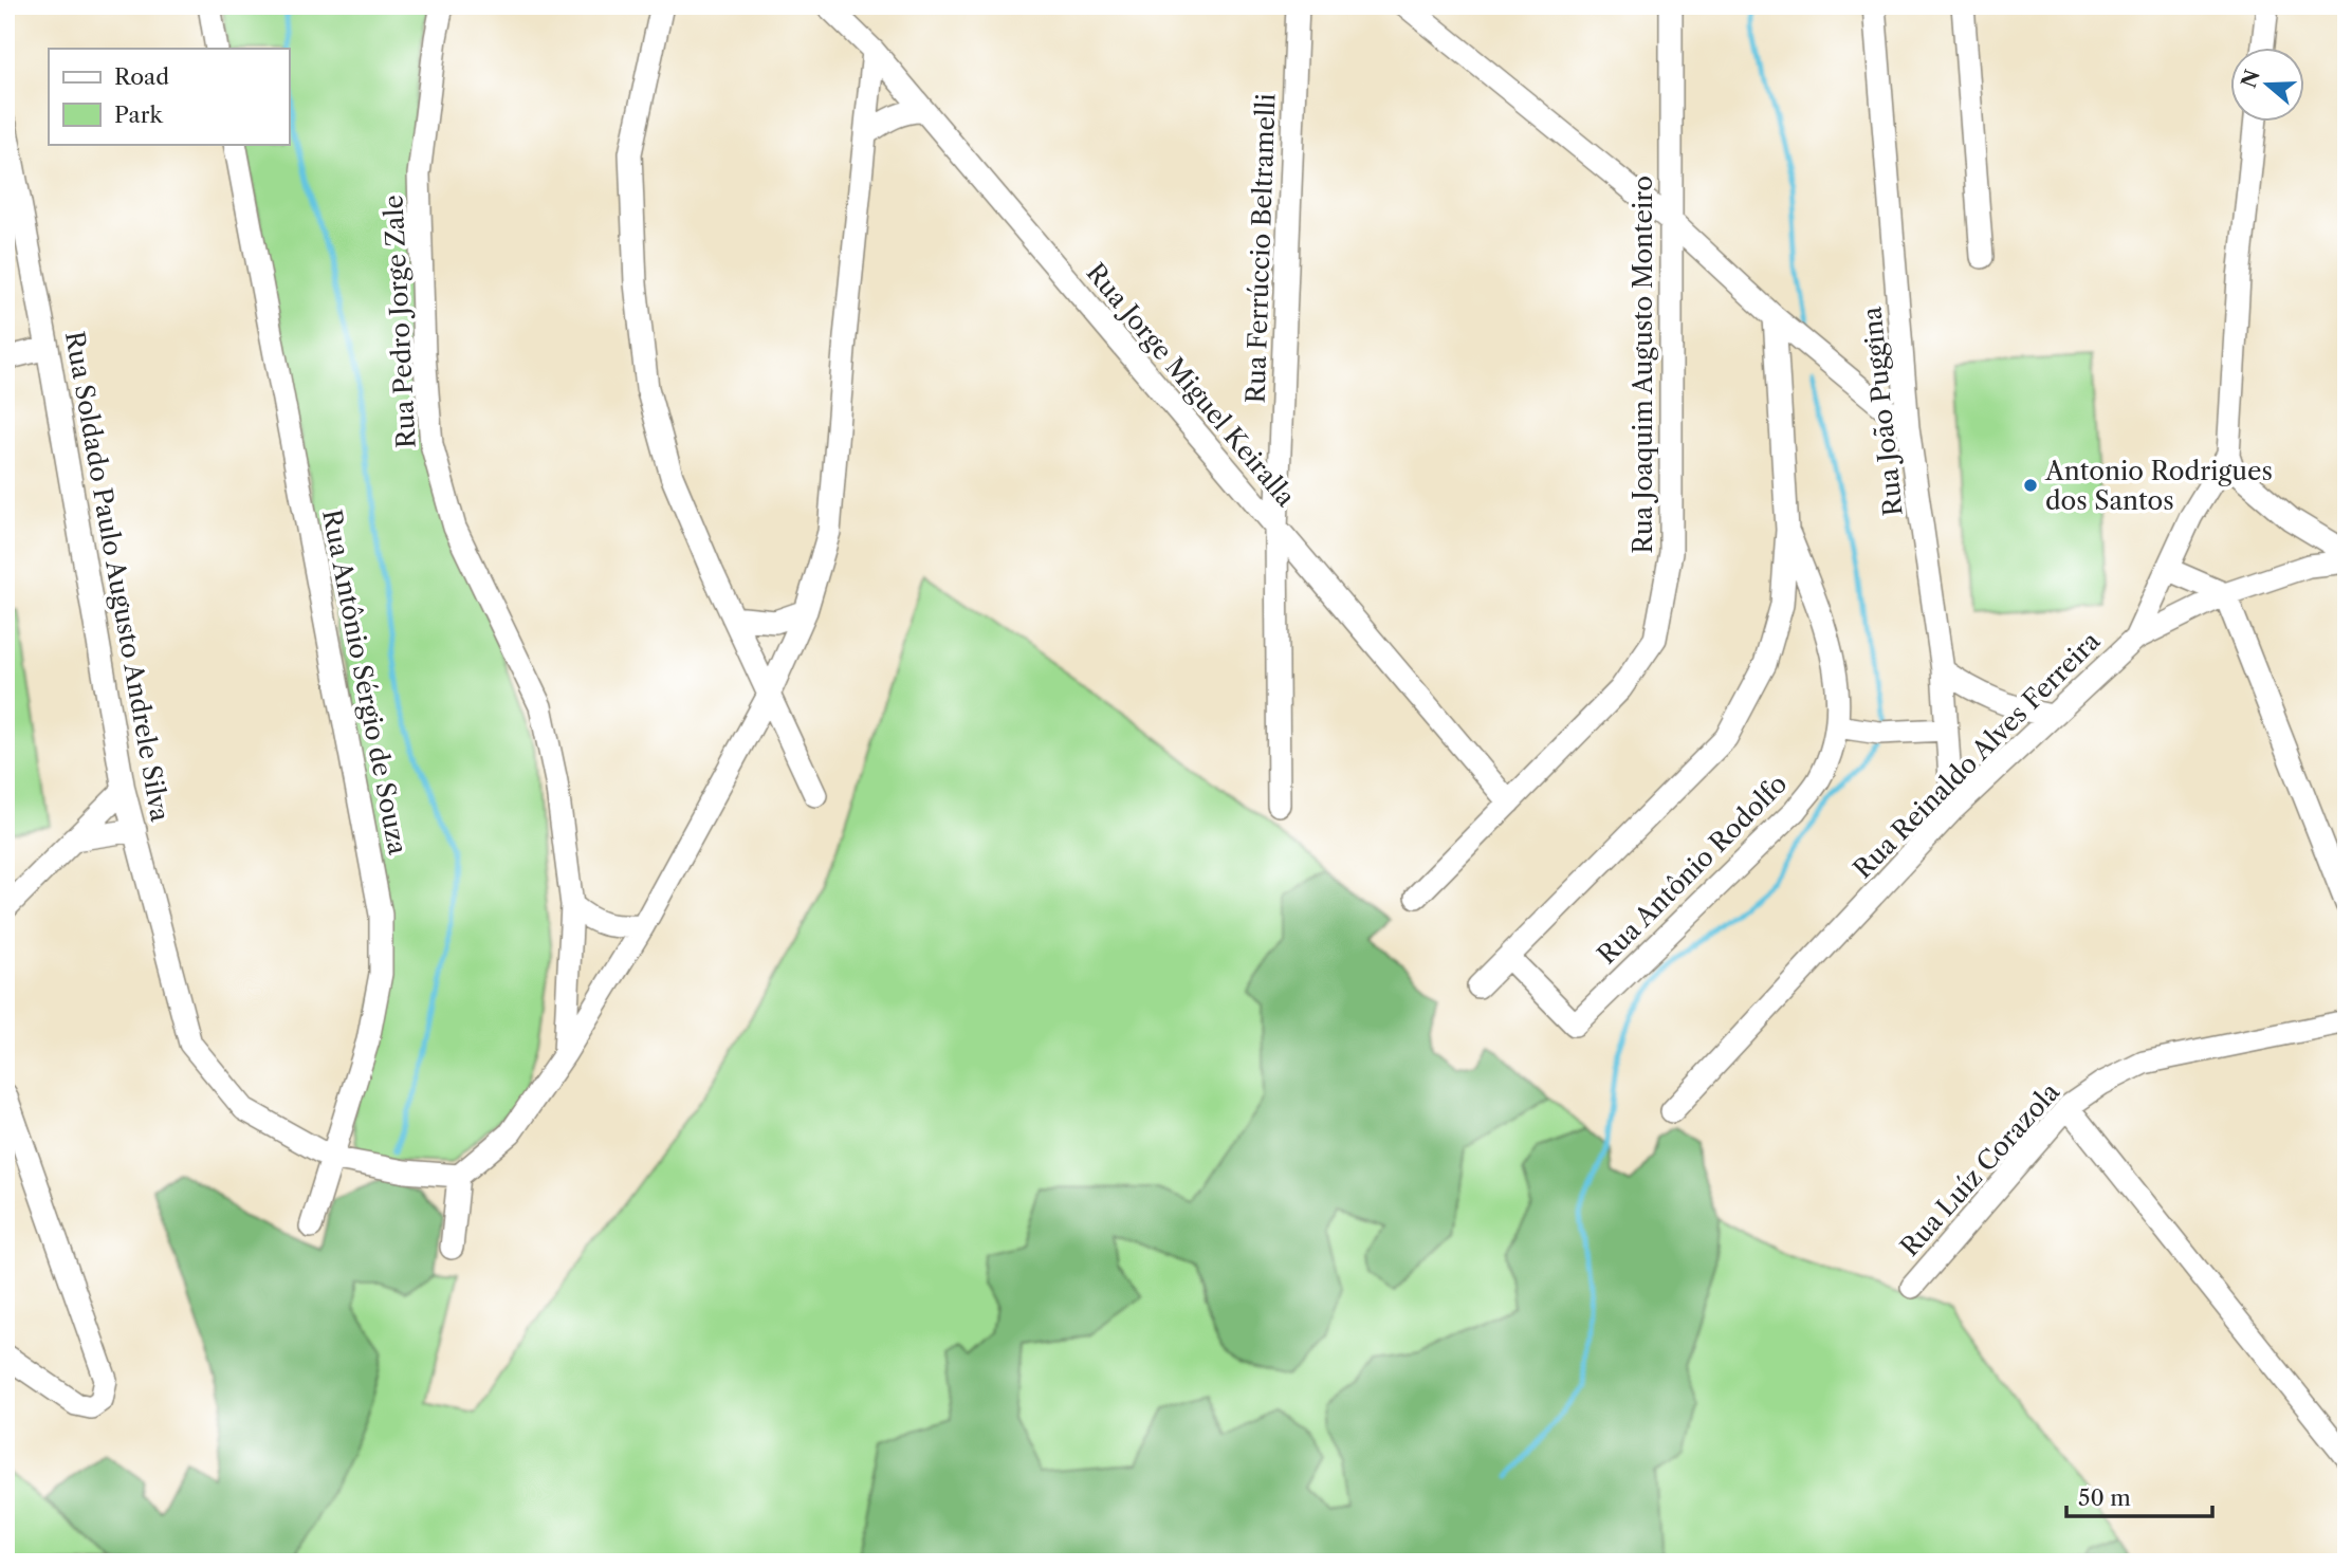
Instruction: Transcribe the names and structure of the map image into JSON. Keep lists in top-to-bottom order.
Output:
{
  "streets": {
    "street": [
      "Rua Ferrúccio Beltramelli",
      "Rua Pedro Jorge Zale",
      "Rua Joaquim Augusto Monteiro",
      "Rua Jorge Miguel Keiralla",
      "Rua João Puggina",
      "Rua Soldado Paulo Augusto Andrele Silva",
      "Rua Antônio Sérgio de Souza",
      "Rua Reinaldo Alves Ferreira",
      "Rua Antônio Rodolfo",
      "Rua Luíz Corazola"
    ]
  },
  "crossings": [
    ["Rua Ferrúccio Beltramelli", "Rua Jorge Miguel Keiralla"],
    ["Rua Joaquim Augusto Monteiro", "Rua Jorge Miguel Keiralla"],
    ["Rua João Puggina", "Rua Reinaldo Alves Ferreira"],
    ["Rua Soldado Paulo Augusto Andrele Silva", "Rua Antônio Sérgio de Souza"]
  ],
  "places": ["Antonio Rodrigues dos Santos"],
  "legend": ["Road", "Park"],
  "scale_bar": "50 m",
  "north": "left"
}
